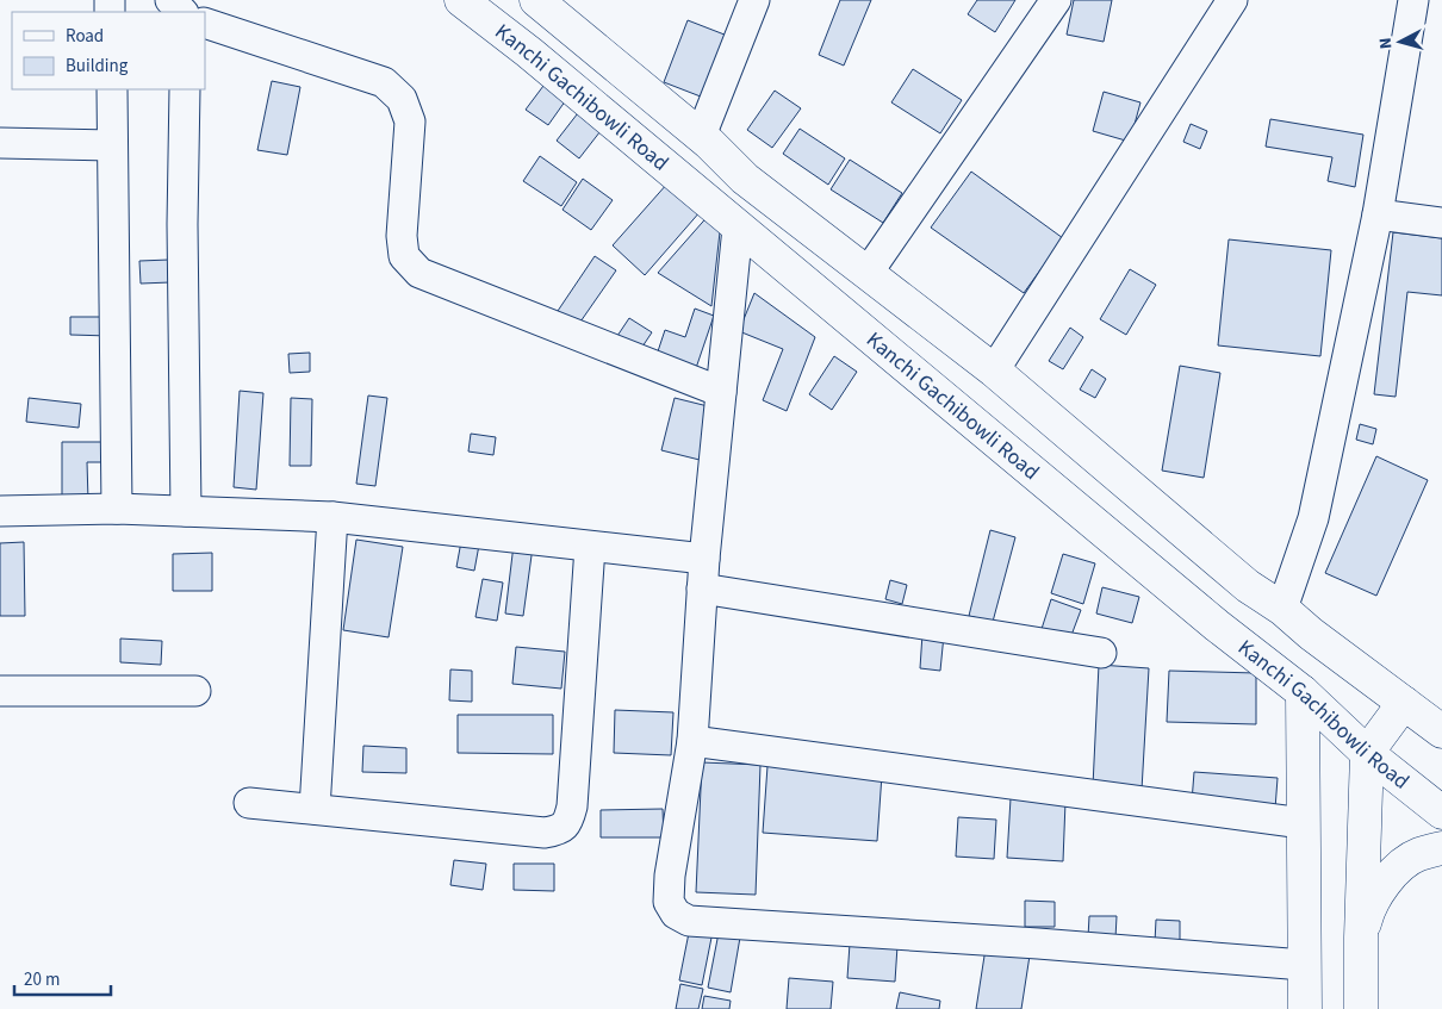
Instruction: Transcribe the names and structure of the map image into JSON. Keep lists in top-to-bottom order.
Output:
{
  "streets": {
    "main road": ["Kanchi Gachibowli Road"]
  },
  "legend": ["Road", "Building"],
  "scale_bar": "20 m",
  "north": "left"
}
